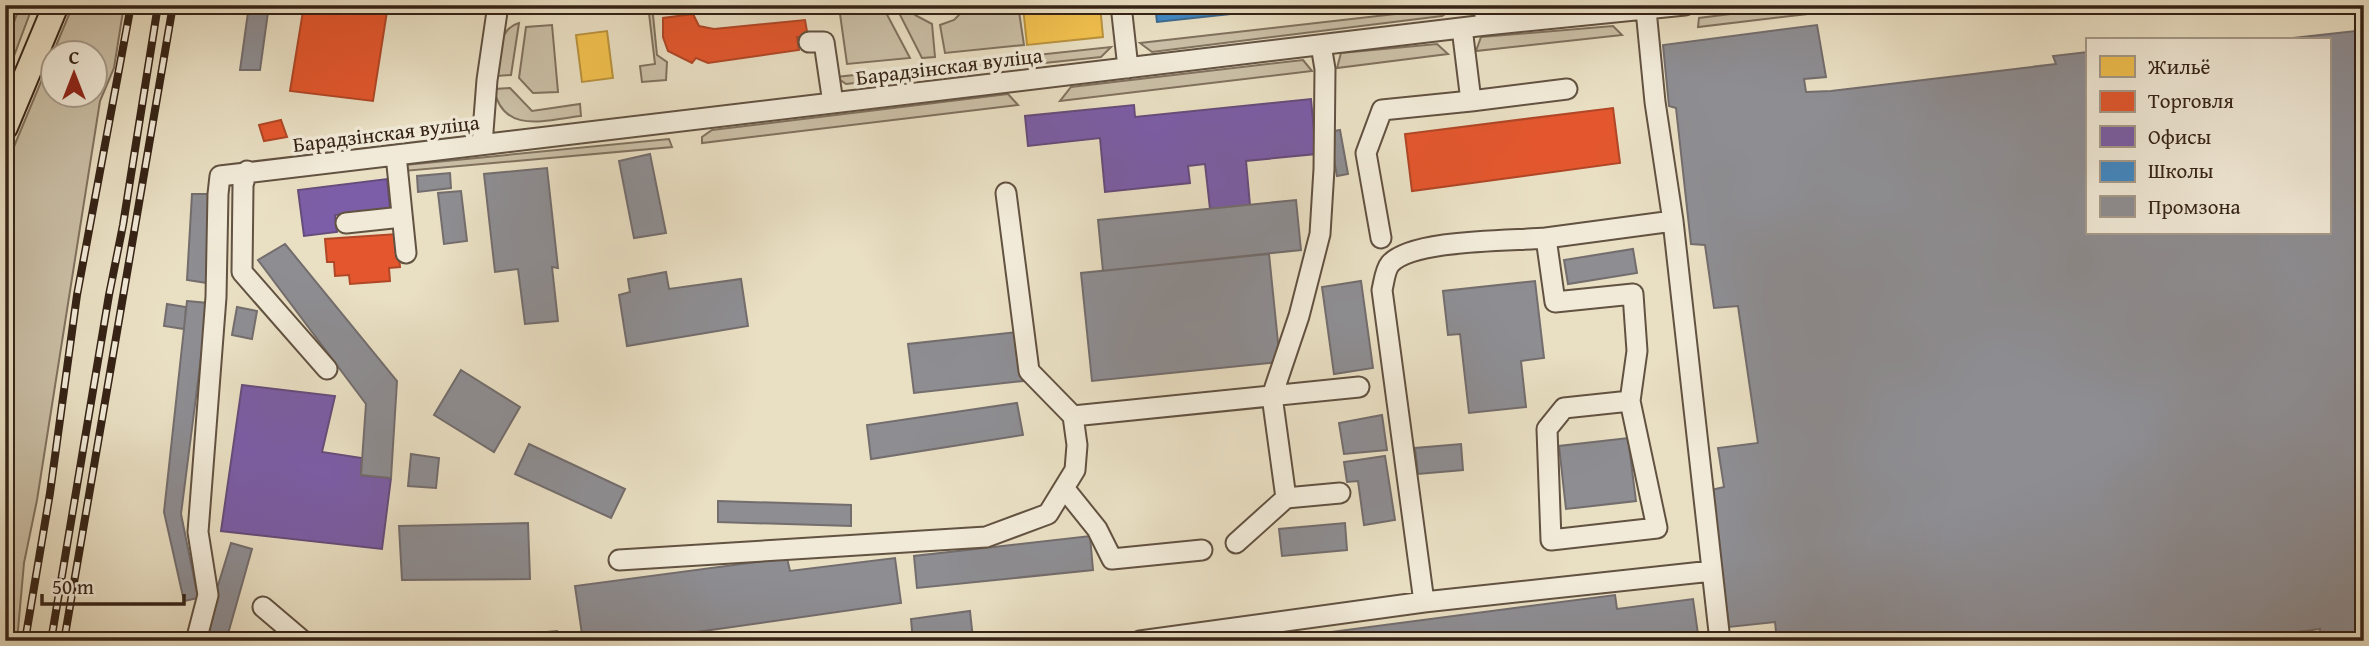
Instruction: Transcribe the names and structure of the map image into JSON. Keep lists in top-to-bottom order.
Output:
{
  "streets": {
    "street": ["Барадзінская вуліца"]
  },
  "legend": [
    "Жильё",
    "Торговля",
    "Офисы",
    "Школы",
    "Промзона"
  ],
  "scale_bar": "50 m",
  "north": "top"
}
